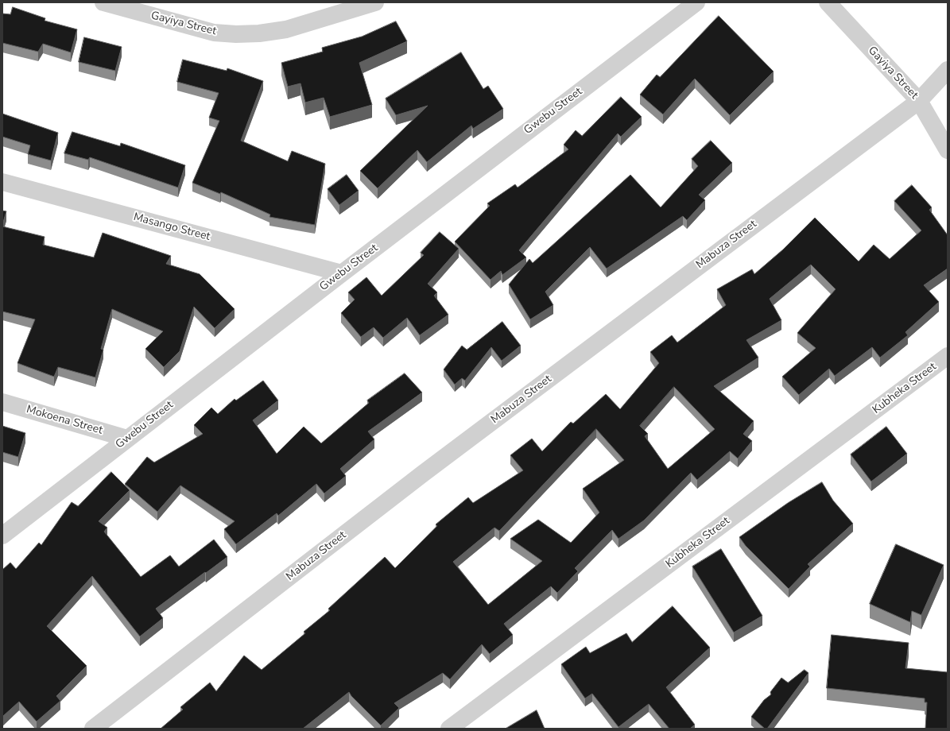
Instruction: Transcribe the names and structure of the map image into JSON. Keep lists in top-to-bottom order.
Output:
{
  "streets": {
    "street": [
      "Gayiya Street",
      "Gwebu Street",
      "Masango Street",
      "Mabuza Street",
      "Kubheka Street",
      "Mokoena Street"
    ]
  },
  "crossings": [
    ["Gayiya Street", "Mabuza Street"],
    ["Gwebu Street", "Masango Street"],
    ["Gwebu Street", "Mokoena Street"]
  ]
}
